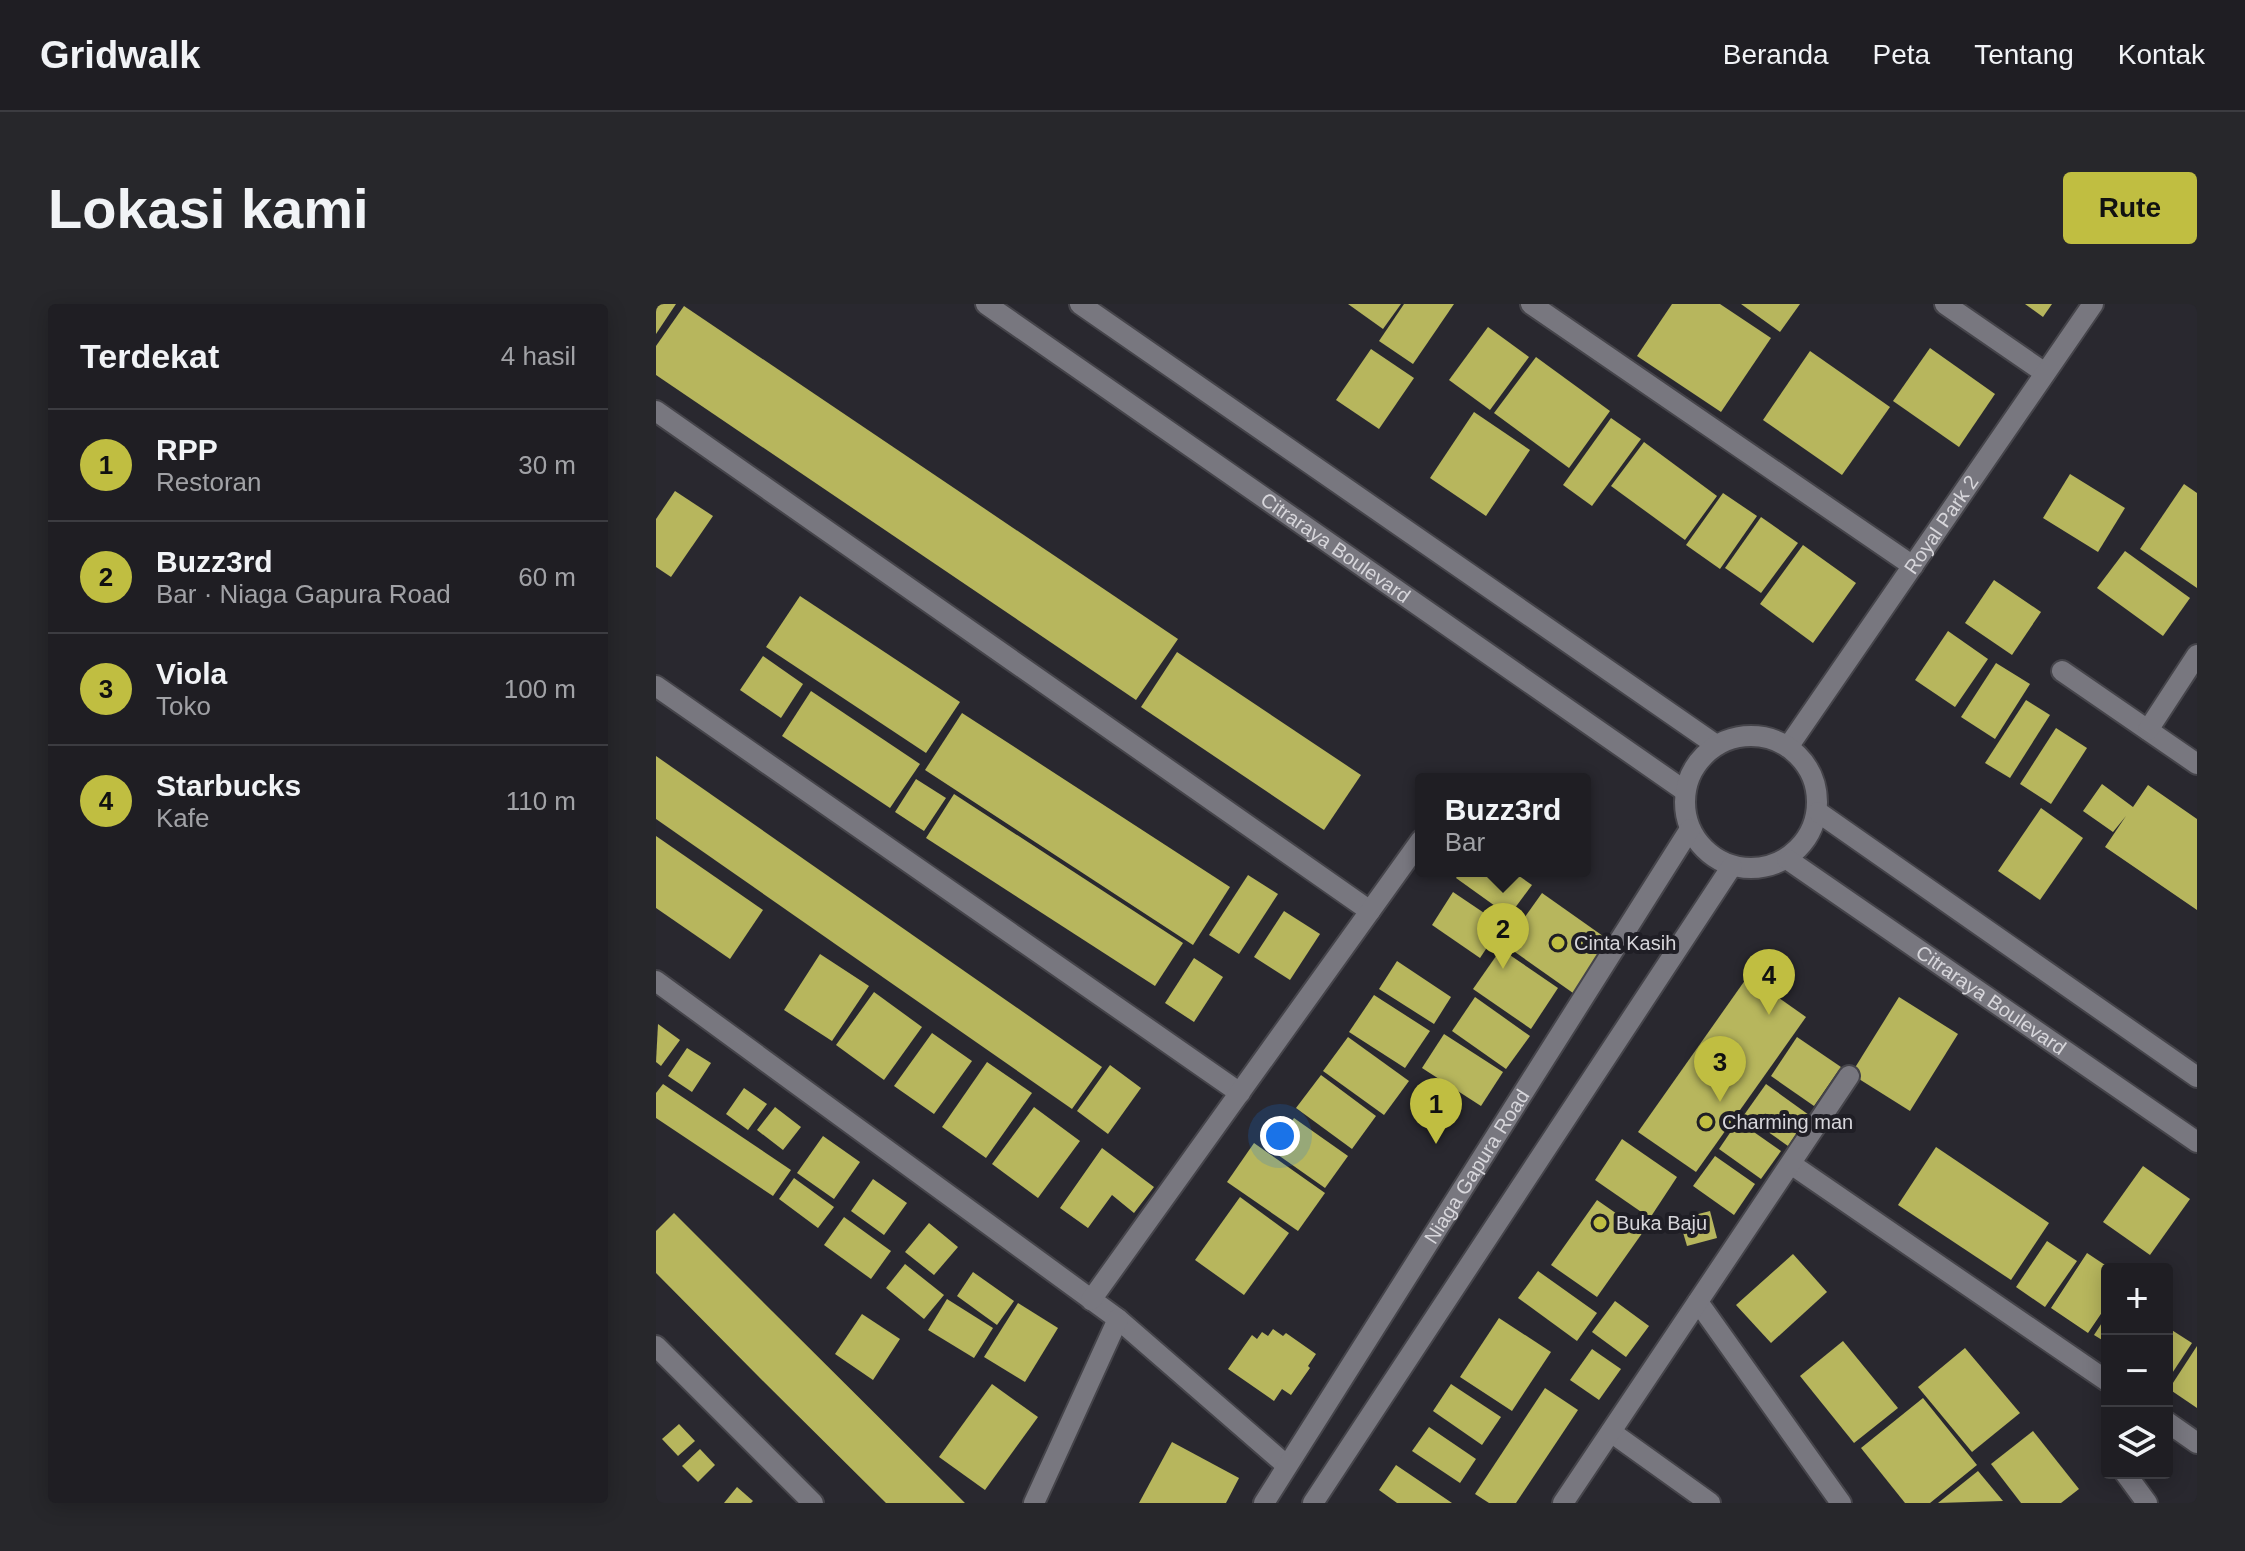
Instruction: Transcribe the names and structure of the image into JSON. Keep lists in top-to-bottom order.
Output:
{
  "streets": {
    "street": ["Royal Park 2", "Citraraya Boulevard", "Niaga Gapura Road"]
  },
  "crossings": [
    ["Royal Park 2", "Citraraya Boulevard"],
    ["Royal Park 2", "Niaga Gapura Road"],
    ["Citraraya Boulevard", "Niaga Gapura Road"]
  ],
  "places": ["Cinta Kasih", "Charming man", "Buka Baju"],
  "page": {
    "header": "Gridwalk",
    "nav": [
      "Beranda",
      "Peta",
      "Tentang",
      "Kontak"
    ],
    "buttons": "Rute",
    "title": "Lokasi kami",
    "heading": ["Terdekat", "4 hasil"],
    "list": [
      {
        "mark": "1",
        "name": "RPP",
        "note": "Restoran",
        "value": "30 m"
      },
      {
        "mark": "2",
        "name": "Buzz3rd",
        "note": "Bar · Niaga Gapura Road",
        "value": "60 m"
      },
      {
        "mark": "3",
        "name": "Viola",
        "note": "Toko",
        "value": "100 m"
      },
      {
        "mark": "4",
        "name": "Starbucks",
        "note": "Kafe",
        "value": "110 m"
      }
    ],
    "popup": ["Buzz3rd", "Bar"],
    "pins": [
      "2",
      "4",
      "3",
      "1"
    ],
    "map_buttons": ["+", "−"]
  }
}
